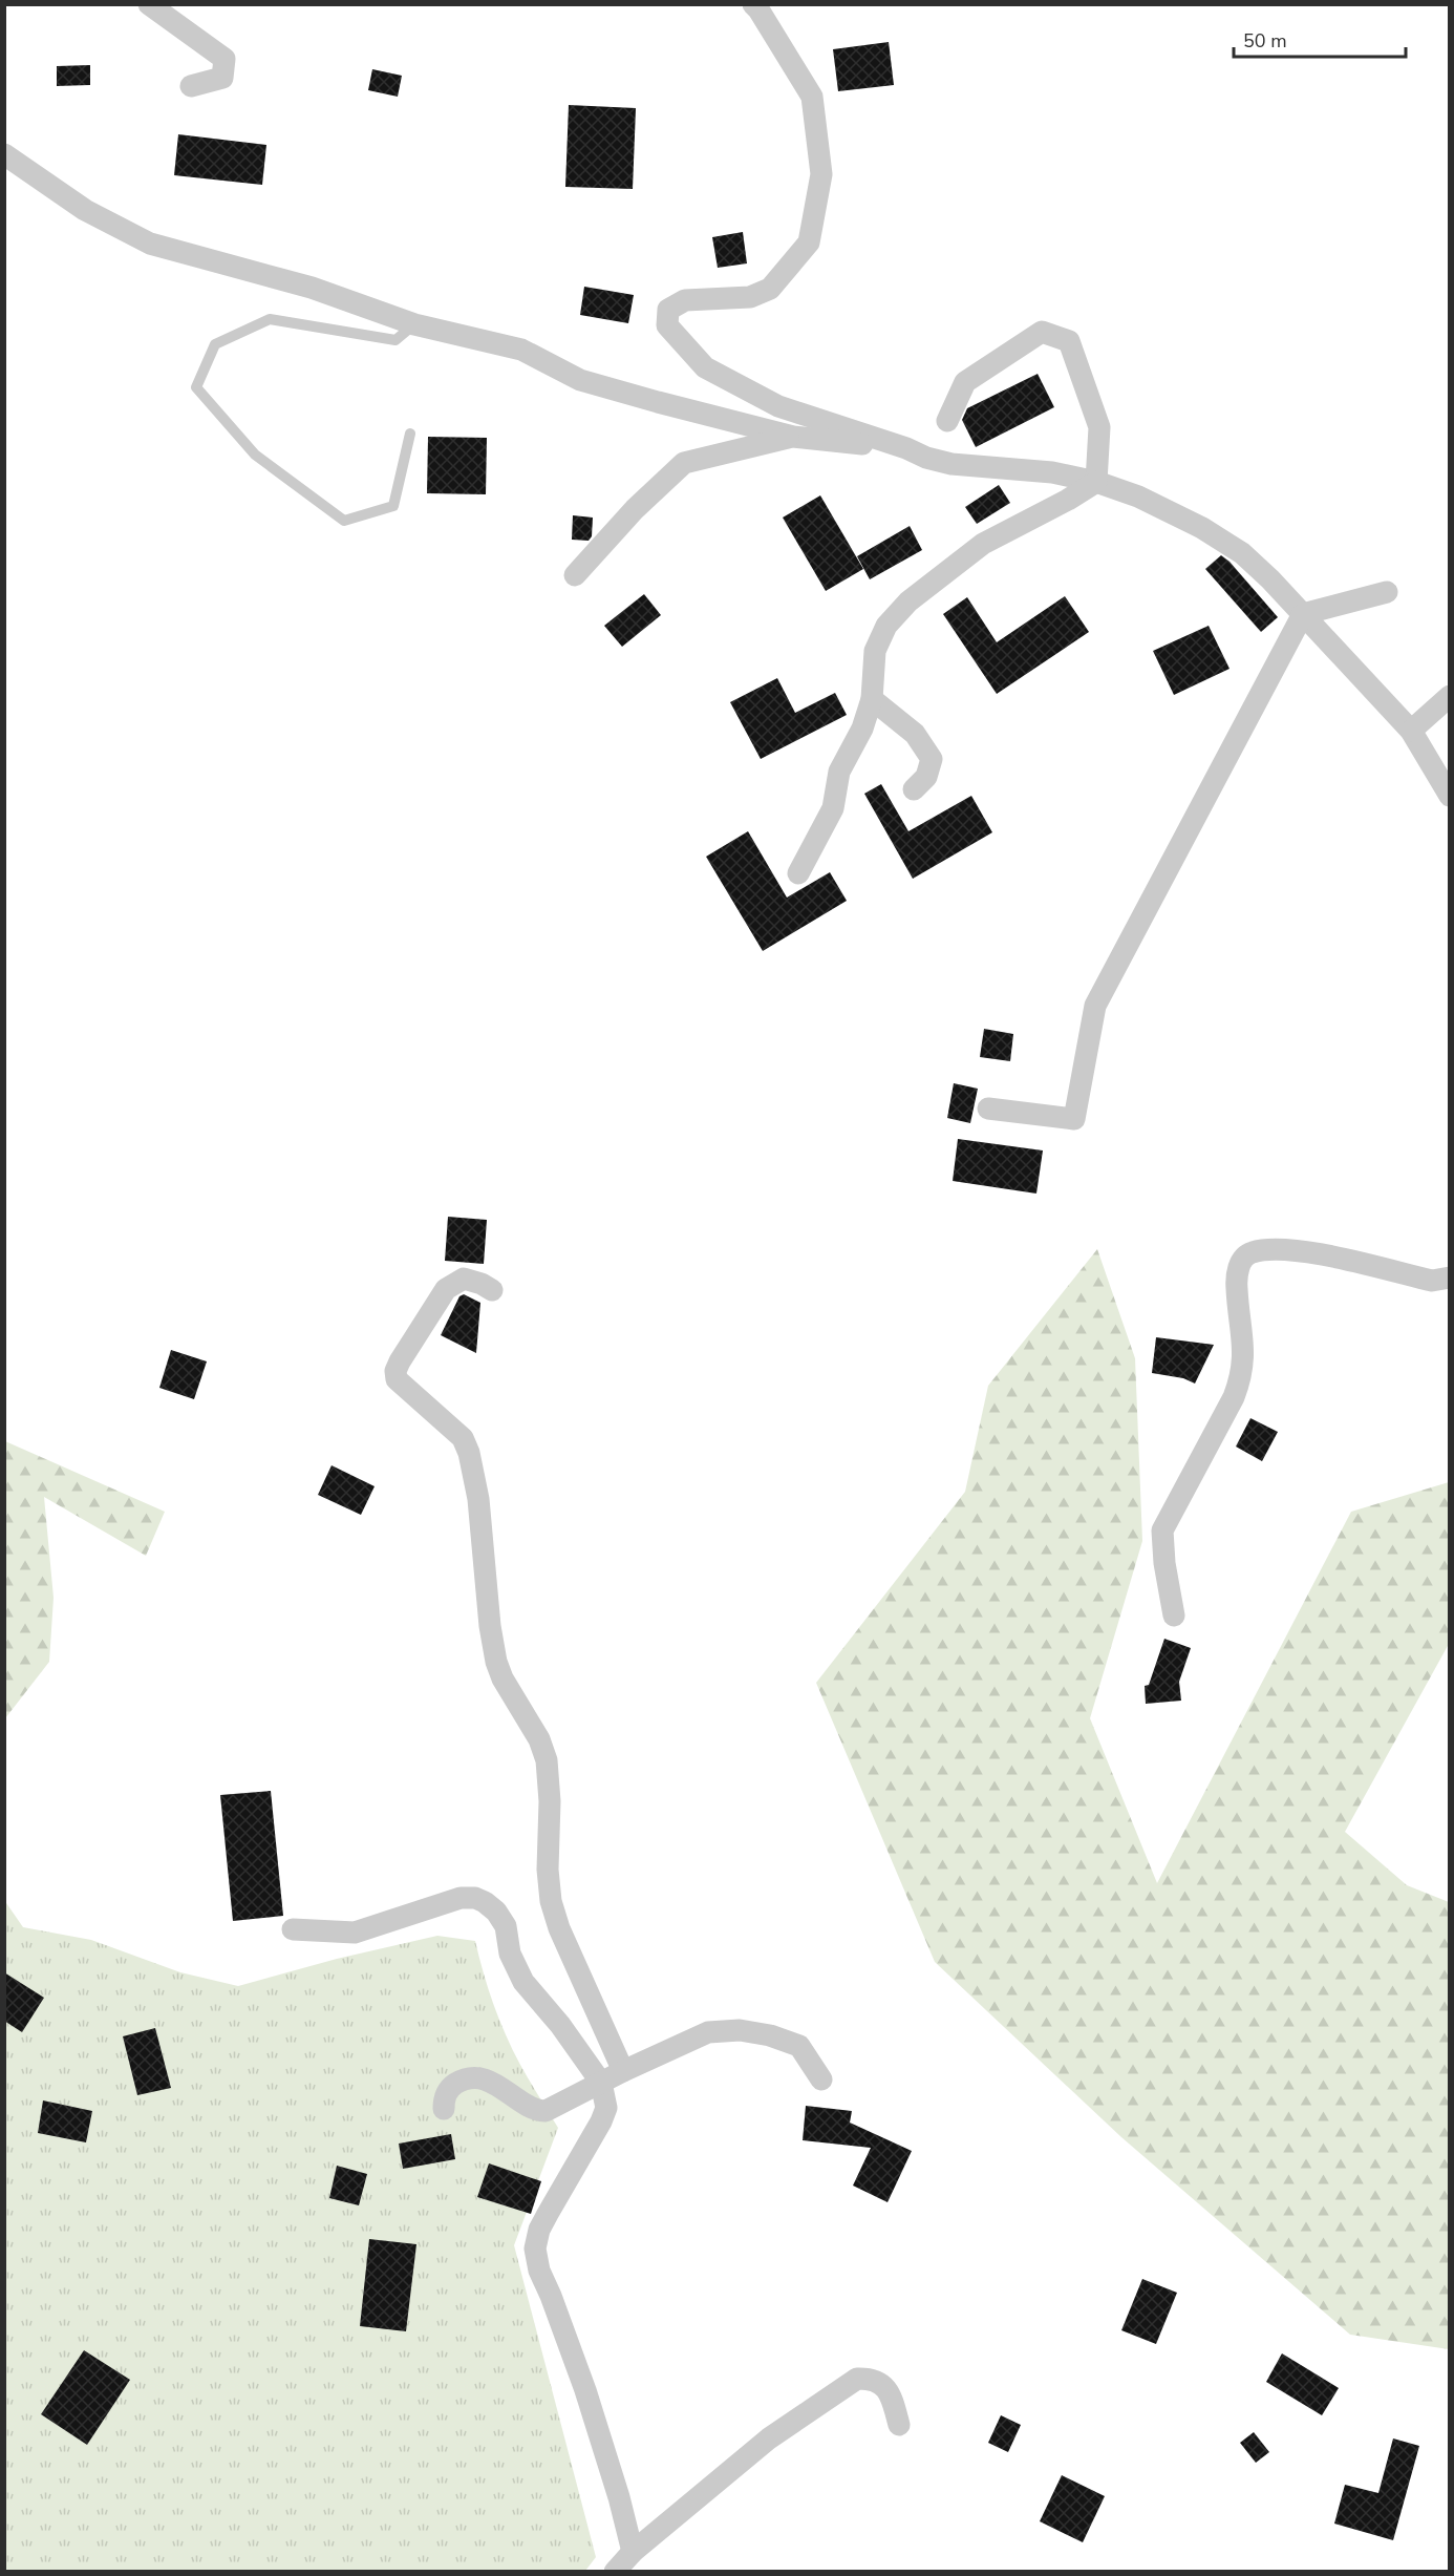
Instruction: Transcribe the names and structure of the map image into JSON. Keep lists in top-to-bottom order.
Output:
{
  "scale_bar": "50 m"
}
